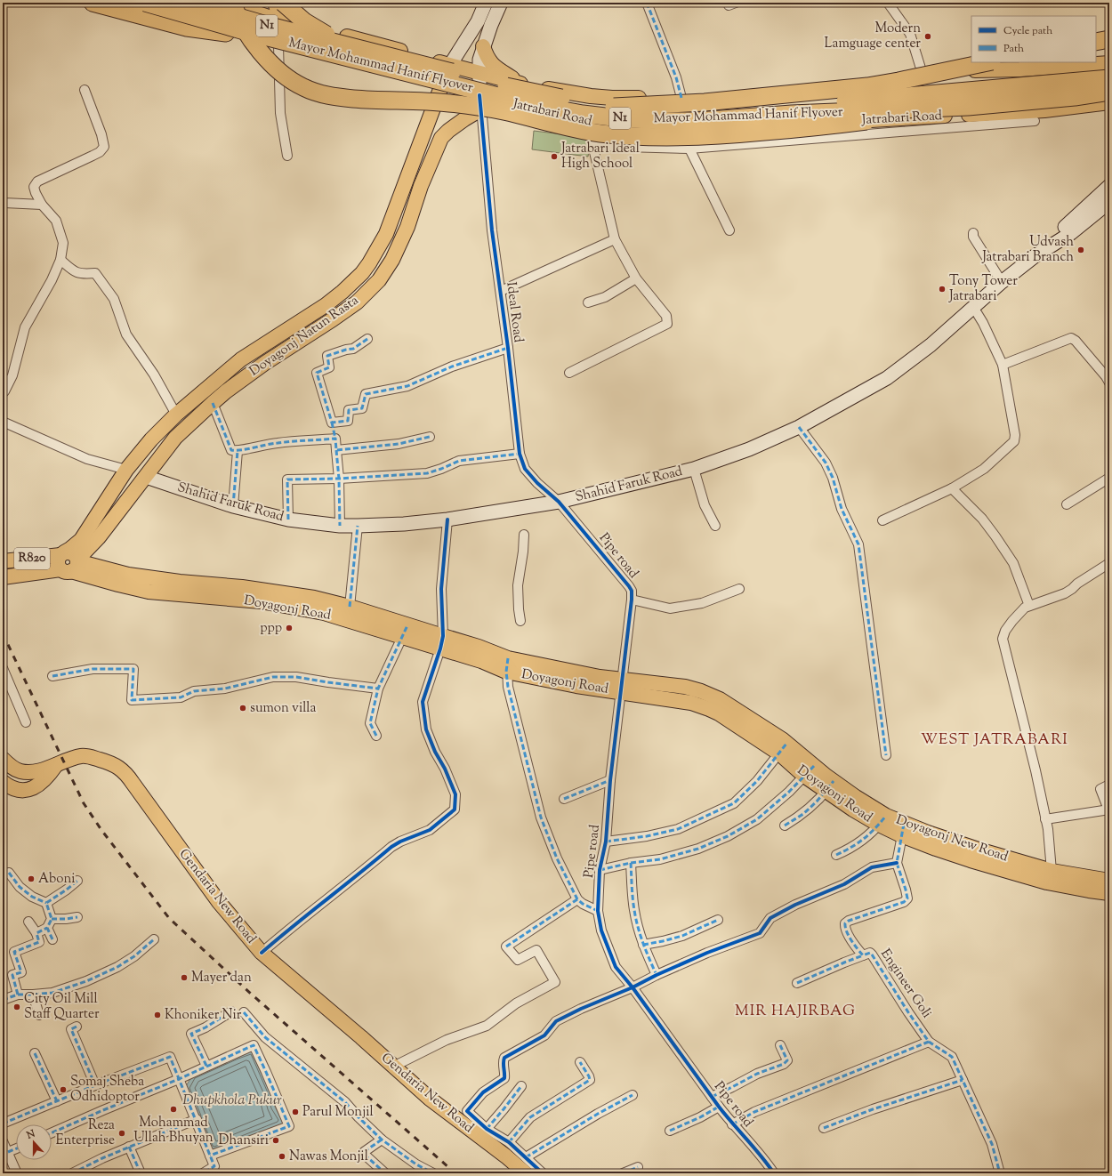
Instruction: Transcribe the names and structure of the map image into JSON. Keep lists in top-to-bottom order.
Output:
{
  "streets": {
    "highway": ["N1", "Mayor Mohammad Hanif Flyover"],
    "main road": [
      "Jatrabari Road",
      "Doyagonj Natun Rasta",
      "Shahid Faruk Road",
      "R820",
      "Doyagonj Road",
      "Doyagonj New Road",
      "Gendaria New Road"
    ],
    "street": ["Ideal Road", "Pipe road", "Engineer Goli"]
  },
  "crossings": [
    ["Mayor Mohammad Hanif Flyover", "Jatrabari Road"],
    ["Jatrabari Road", "Ideal Road"],
    ["Jatrabari Road", "Doyagonj Natun Rasta"],
    ["Ideal Road", "Doyagonj Natun Rasta"],
    ["Ideal Road", "Shahid Faruk Road"],
    ["Ideal Road", "Pipe road"],
    ["Doyagonj Natun Rasta", "Shahid Faruk Road"],
    ["Doyagonj Natun Rasta", "R820"],
    ["Doyagonj Natun Rasta", "Doyagonj Road"],
    ["Doyagonj Natun Rasta", "Doyagonj New Road"],
    ["Shahid Faruk Road", "Pipe road"],
    ["Pipe road", "Doyagonj New Road"],
    ["R820", "Doyagonj Road"],
    ["R820", "Doyagonj New Road"],
    ["R820", "Engineer Goli"],
    ["Doyagonj Road", "Doyagonj New Road"],
    ["Doyagonj New Road", "Engineer Goli"]
  ],
  "districts": ["WEST JATRABARI", "MIR HAJIRBAG"],
  "water": ["Dhupkhola Pukur"],
  "places": [
    "Modern Lamguage center",
    "Jatrabari Ideal High School",
    "Udvash Jatrabari Branch",
    "Tony Tower Jatrabari",
    "ppp",
    "sumon villa",
    "Aboni",
    "Mayer dan",
    "City Oil Mill Staff Quarter",
    "Khoniker Nir",
    "Somaj Sheba Odhidoptor",
    "Mohammad Ullah Bhuyan",
    "Parul Monjil",
    "Reza Enterprise",
    "Dhansiri",
    "Nawas Monjil"
  ],
  "legend": ["Cycle path", "Path"],
  "north": "top"
}
